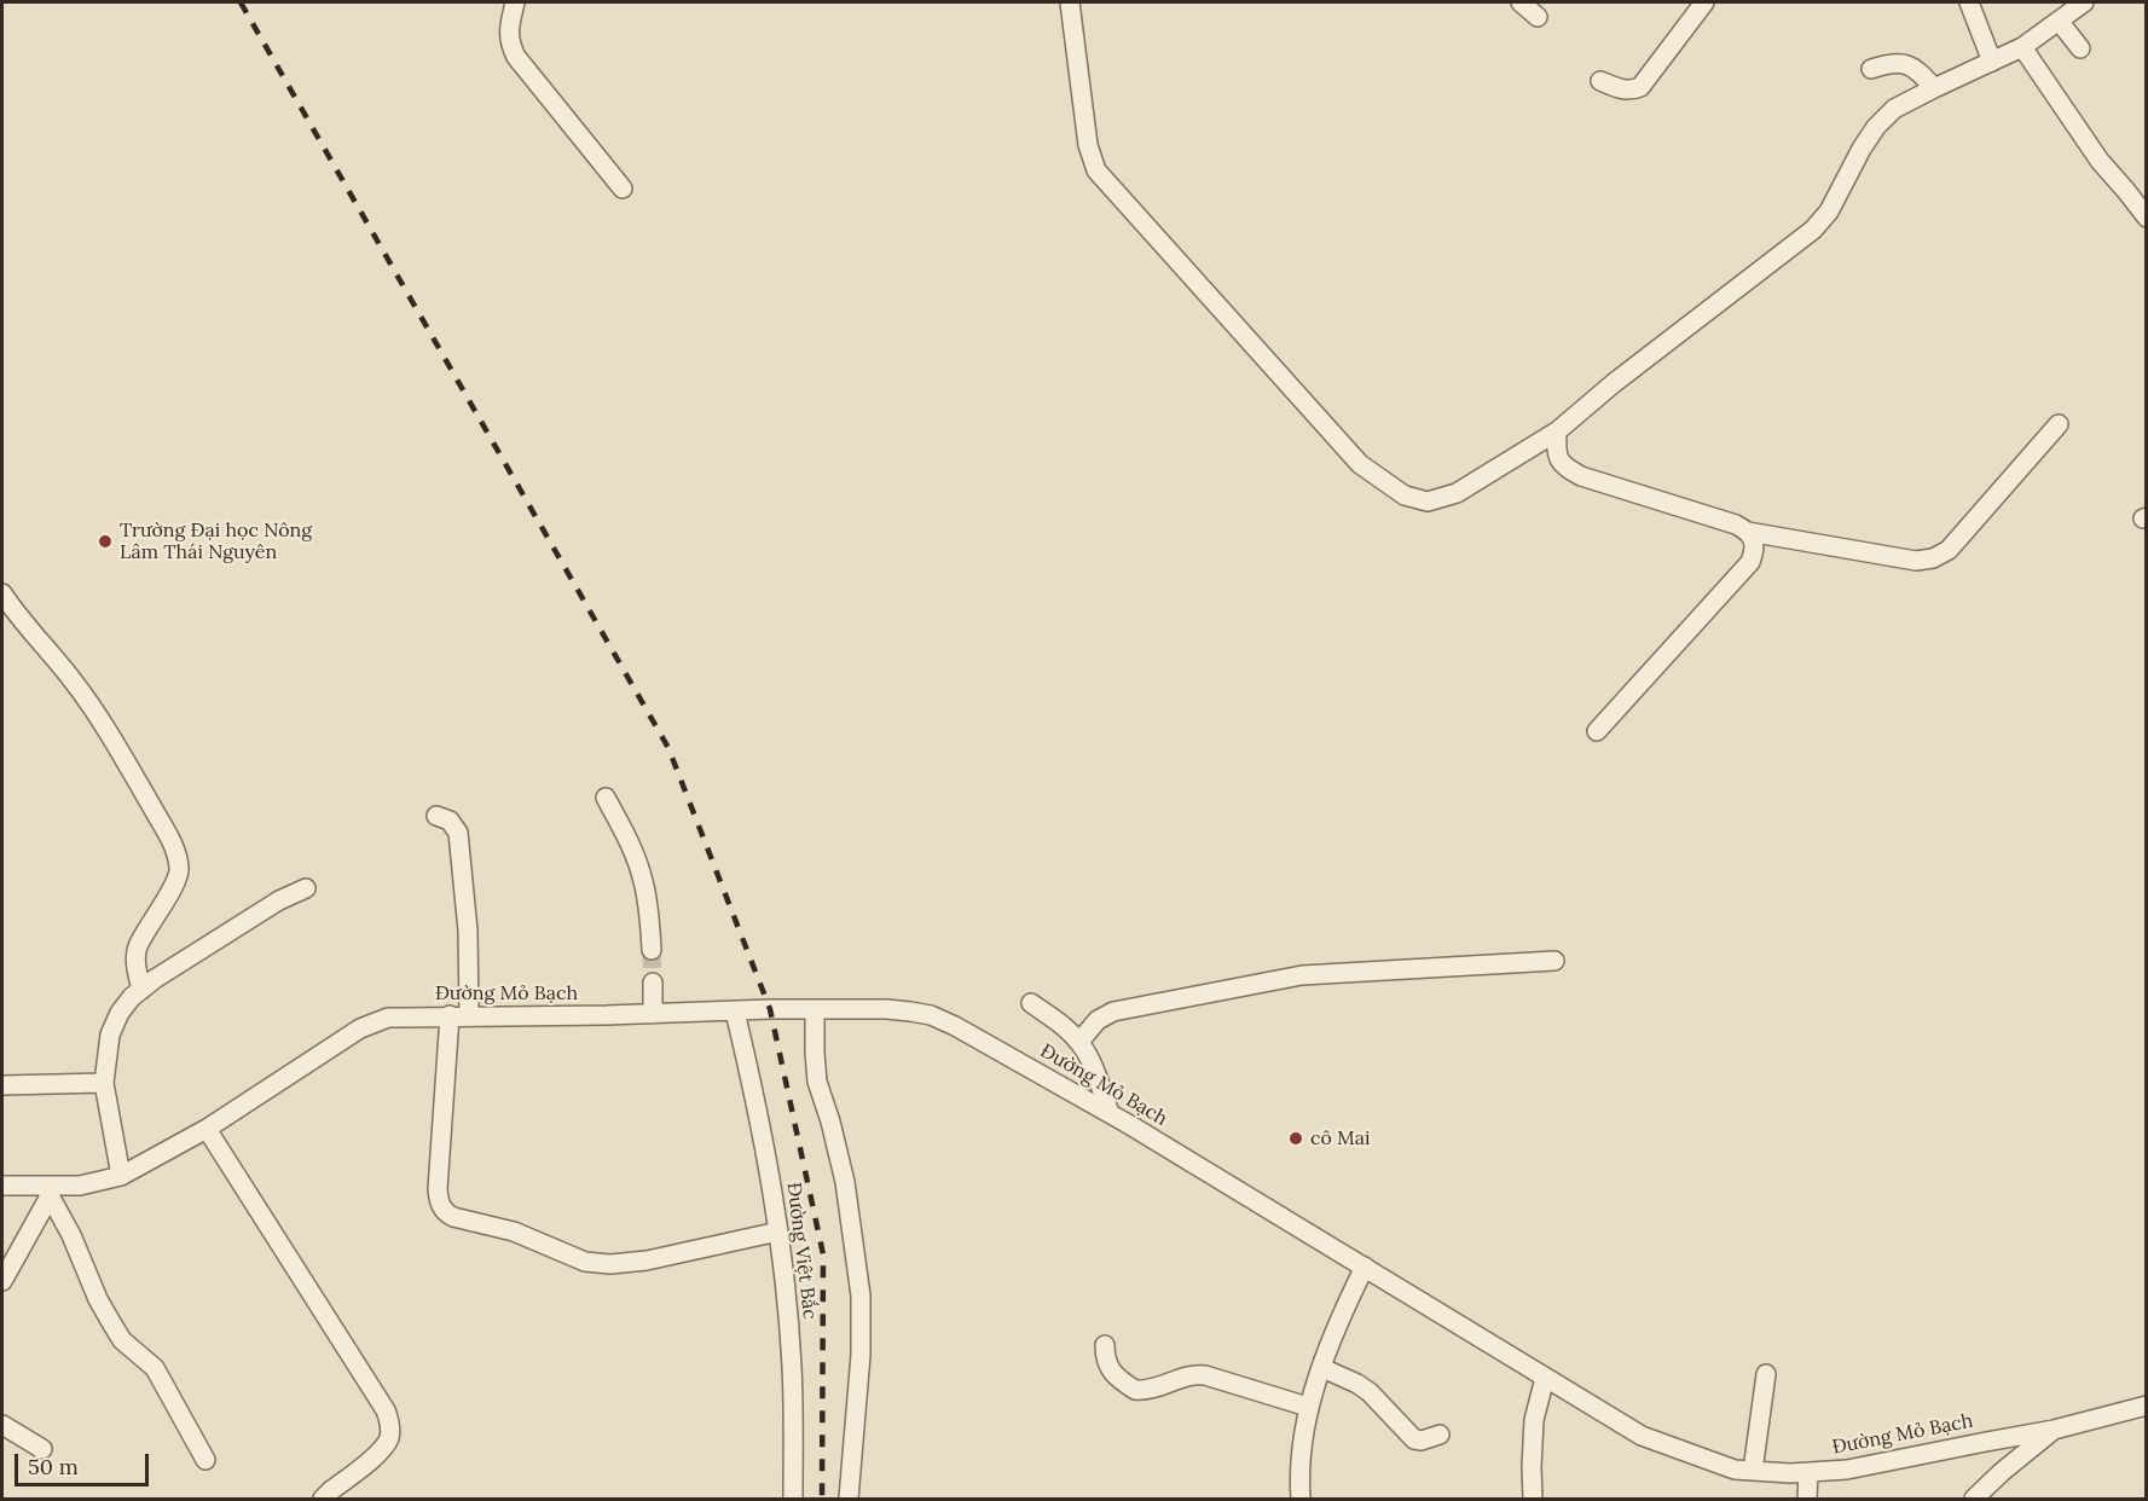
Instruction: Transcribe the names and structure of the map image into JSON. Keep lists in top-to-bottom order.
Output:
{
  "streets": {
    "street": ["Đường Mỏ Bạch", "Đường Việt Bắc"]
  },
  "crossings": [
    ["Đường Mỏ Bạch", "Đường Việt Bắc"]
  ],
  "places": ["Trường Đại học Nông Lâm Thái Nguyên", "cô Mai"],
  "scale_bar": "50 m"
}
